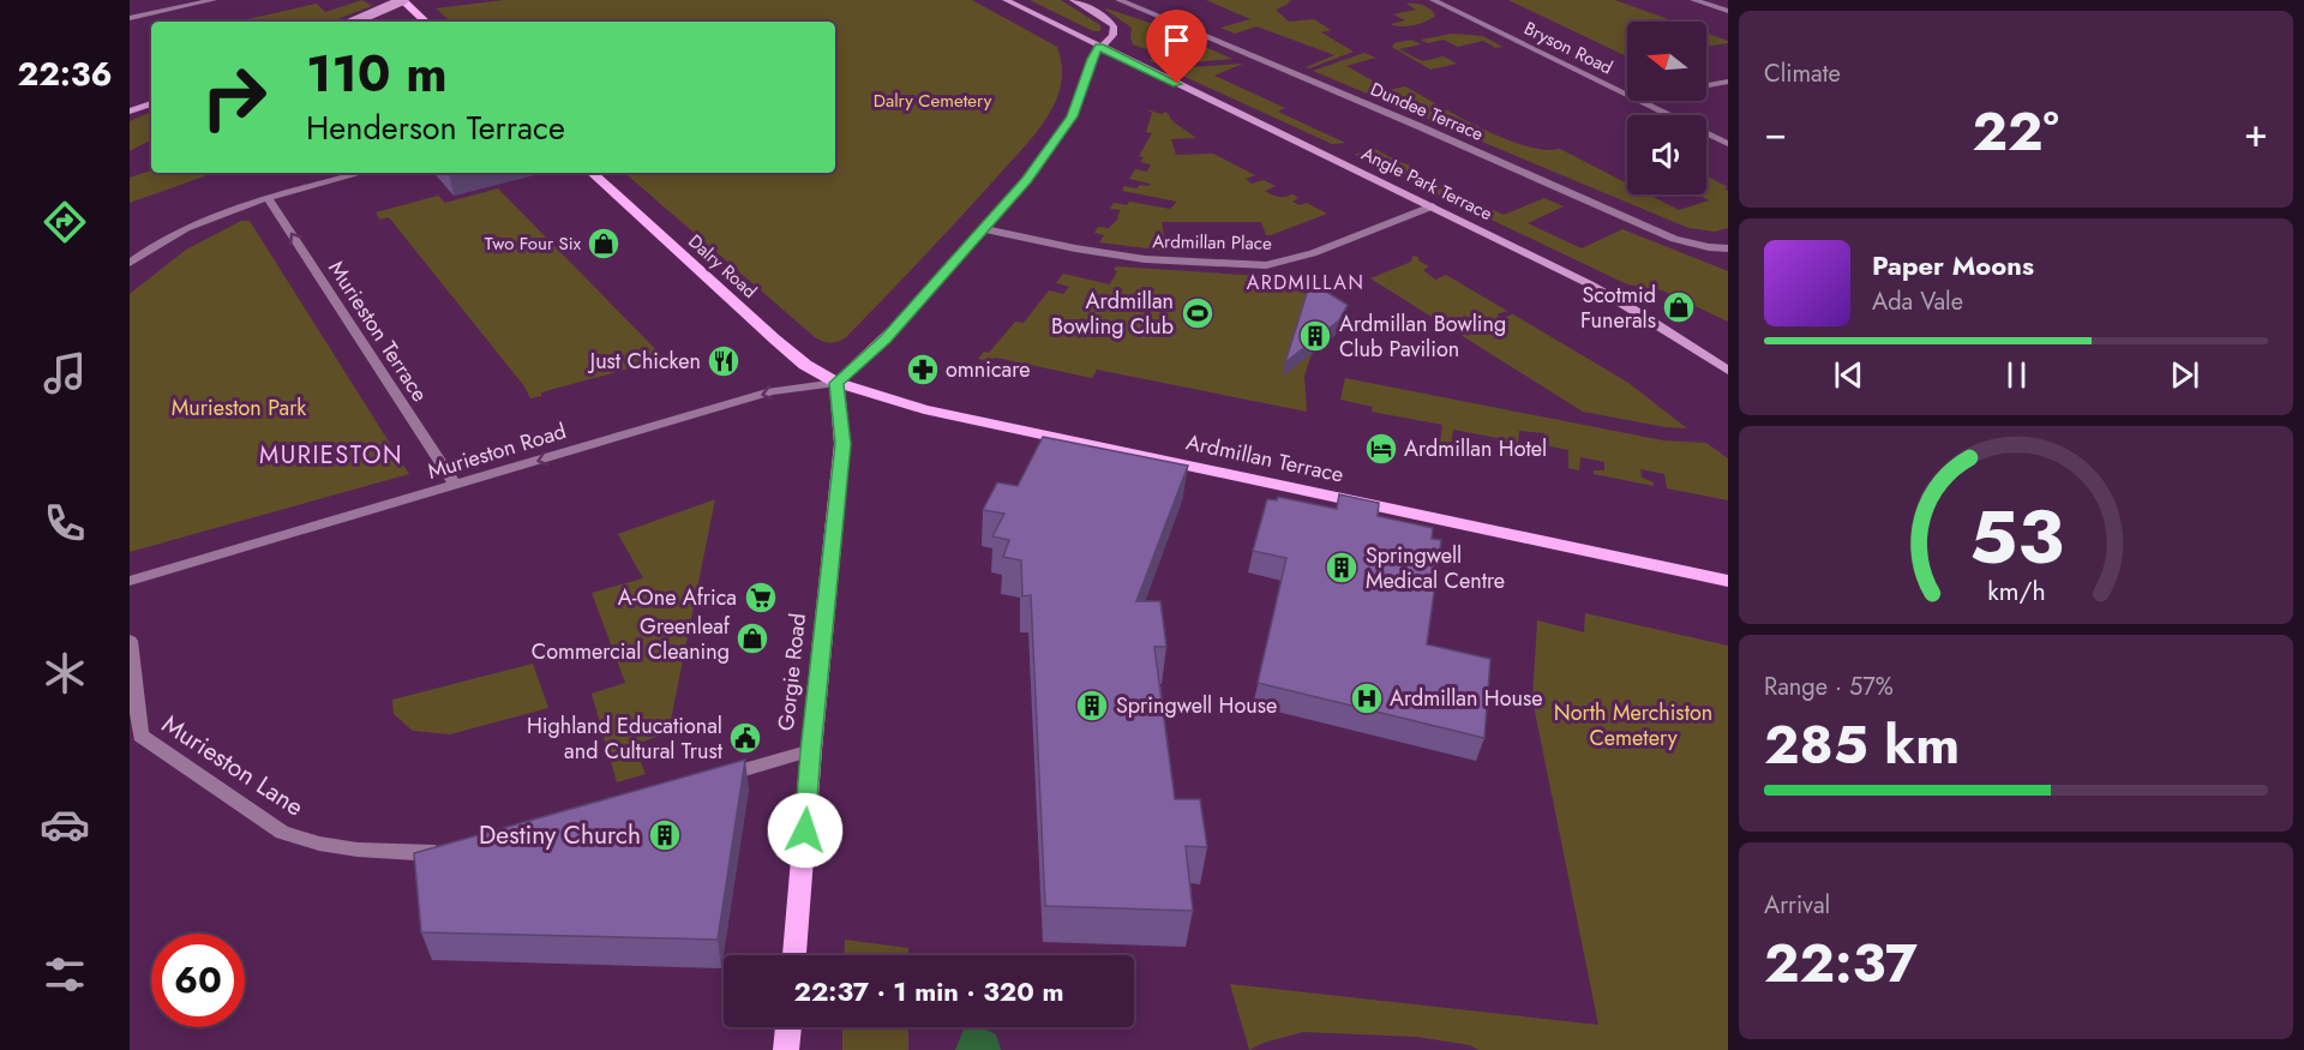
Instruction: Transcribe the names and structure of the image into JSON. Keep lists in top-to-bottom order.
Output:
{
  "streets": {
    "main road": ["Dalry Road", "Ardmillan Terrace", "Gorgie Road"],
    "street": [
      "Bryson Road",
      "Dundee Terrace",
      "Angle Park Terrace",
      "Ardmillan Place",
      "Murieston Terrace",
      "Murieston Road",
      "Murieston Lane"
    ]
  },
  "crossings": [
    ["Angle Park Terrace", "Ardmillan Place"],
    ["Dalry Road", "Murieston Road"],
    ["Dalry Road", "Ardmillan Terrace"],
    ["Dalry Road", "Gorgie Road"],
    ["Murieston Terrace", "Murieston Road"],
    ["Murieston Road", "Ardmillan Terrace"],
    ["Murieston Road", "Gorgie Road"],
    ["Ardmillan Terrace", "Gorgie Road"]
  ],
  "one_way": ["Murieston Terrace", "Murieston Road"],
  "districts": ["ARDMILLAN", "MURIESTON"],
  "parks": ["Dalry Cemetery", "Murieston Park", "North Merchiston Cemetery"],
  "places": {
    "shop": ["Two Four Six", "Scotmid Funerals", "Greenleaf Commercial Cleaning"],
    "sports": ["Ardmillan Bowling Club"],
    "building": [
      "Ardmillan Bowling Club Pavilion",
      "Springwell Medical Centre",
      "Springwell House",
      "Destiny Church"
    ],
    "restaurant": ["Just Chicken"],
    "pharmacy": ["omnicare"],
    "hotel": ["Ardmillan Hotel"],
    "supermarket": ["A-One Africa"],
    "hospital": ["Ardmillan House"],
    "public building": ["Highland Educational and Cultural Trust"]
  },
  "north": "left",
  "page": {
    "tabs": "22:36",
    "tile": [
      "Climate",
      ["Range · 57%", "285 km"],
      ["Arrival", "22:37"]
    ],
    "turn": ["110 m", "Henderson Terrace"],
    "heat": ["−", "22°", "+"],
    "song": ["Paper Moons", "Ada Vale"],
    "limit": "60",
    "trip": "22:37 · 1 min · 320 m",
    "gauge": ["53", "km/h"]
  }
}
